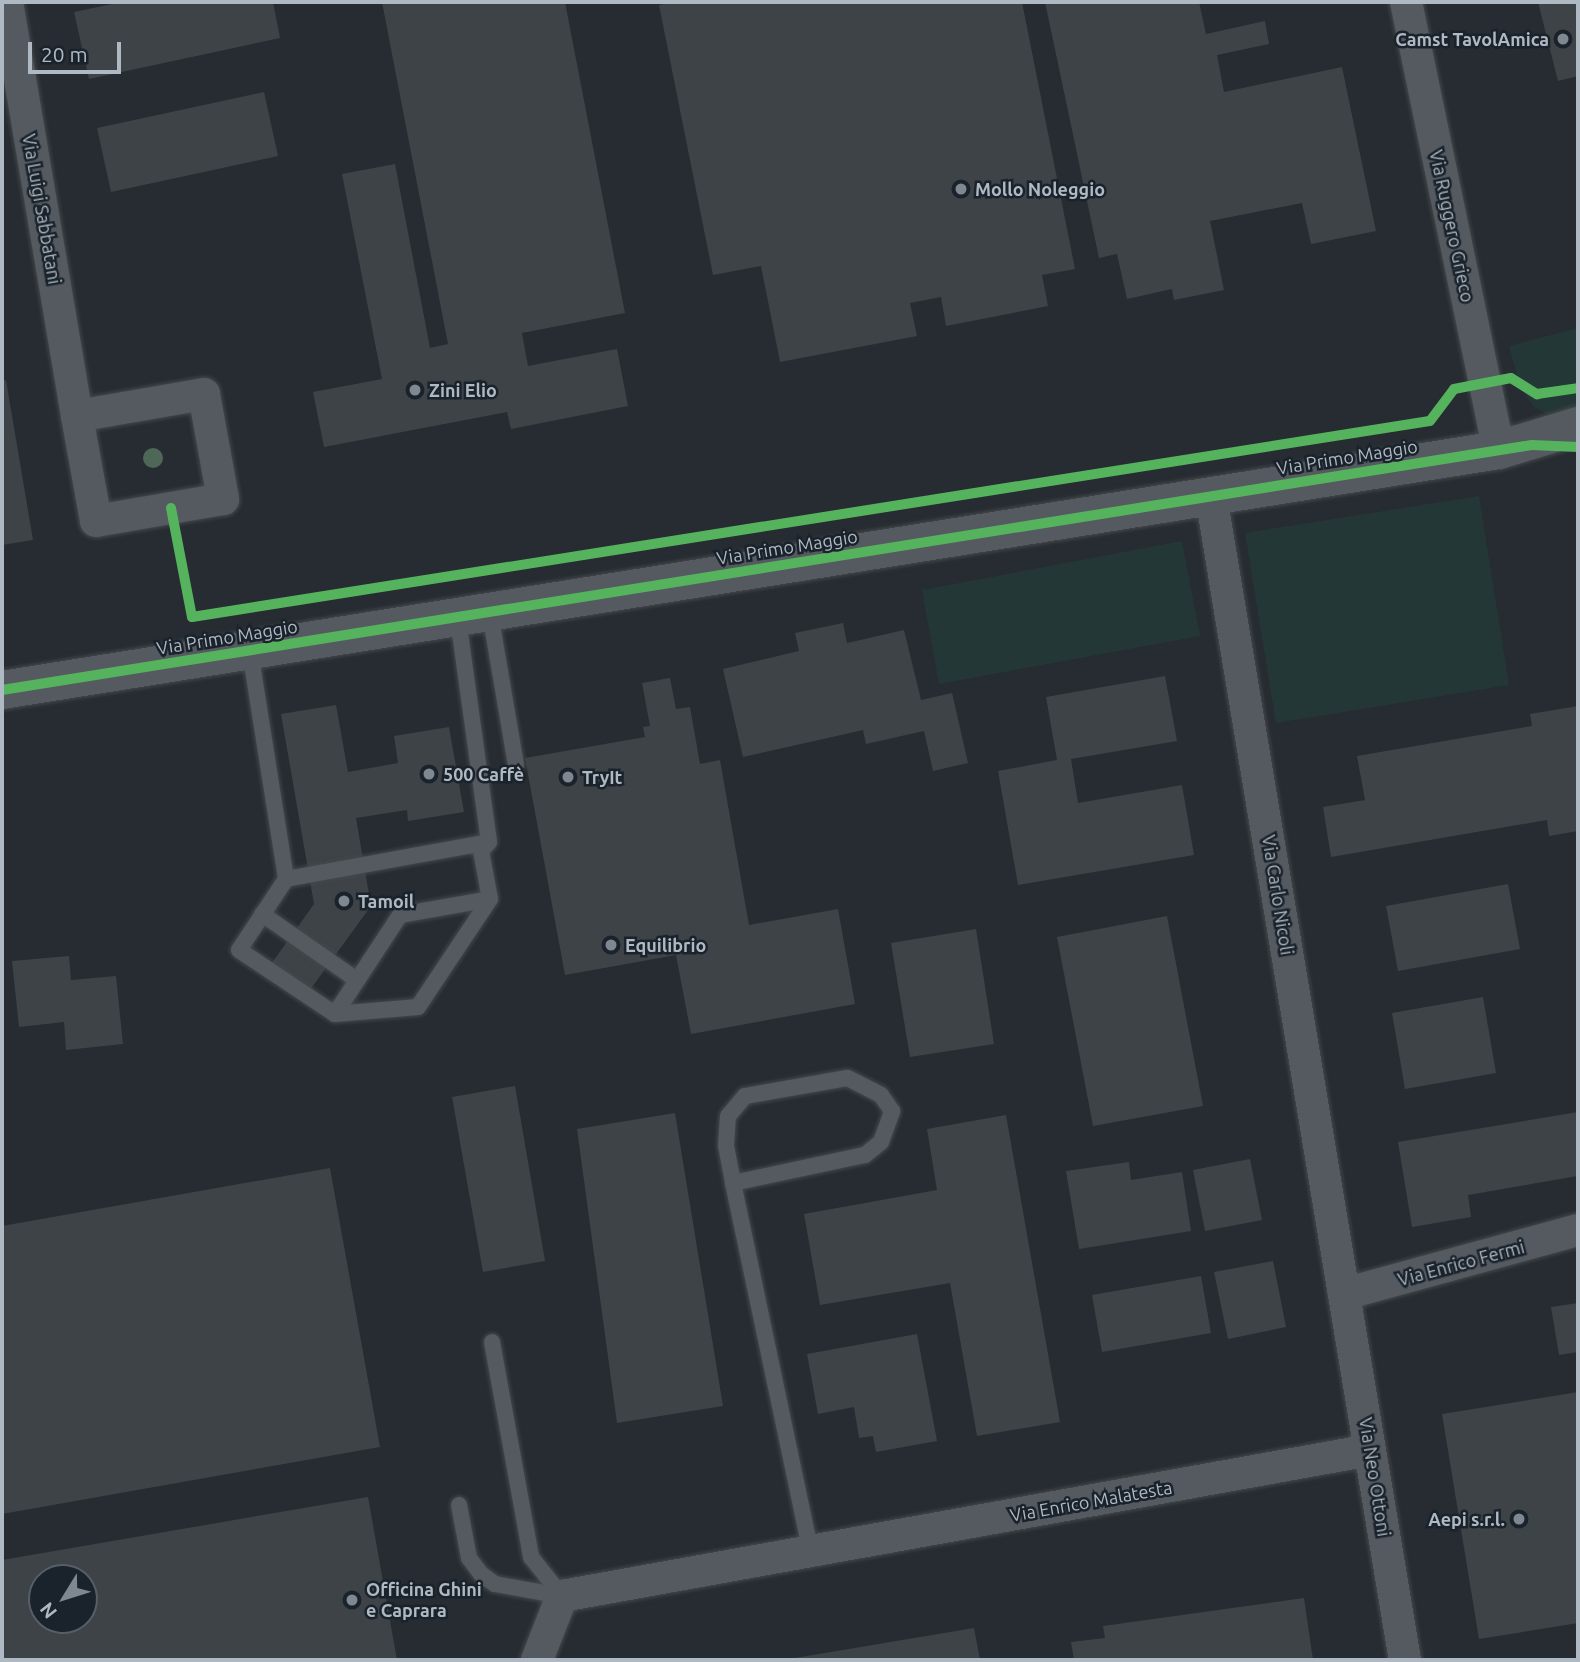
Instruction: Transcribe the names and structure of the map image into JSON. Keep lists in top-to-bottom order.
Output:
{
  "streets": {
    "street": [
      "Via Luigi Sabbatani",
      "Via Ruggero Grieco",
      "Via Primo Maggio",
      "Via Carlo Nicoli",
      "Via Enrico Fermi",
      "Via Neo Ottoni",
      "Via Enrico Malatesta"
    ]
  },
  "crossings": [
    ["Via Ruggero Grieco", "Via Primo Maggio"],
    ["Via Primo Maggio", "Via Carlo Nicoli"],
    ["Via Carlo Nicoli", "Via Enrico Fermi"],
    ["Via Carlo Nicoli", "Via Neo Ottoni"],
    ["Via Enrico Fermi", "Via Neo Ottoni"],
    ["Via Neo Ottoni", "Via Enrico Malatesta"]
  ],
  "places": [
    "Camst TavolAmica",
    "Mollo Noleggio",
    "Zini Elio",
    "500 Caffè",
    "TryIt",
    "Tamoil",
    "Equilibrio",
    "Aepi s.r.l.",
    "Officina Ghini e Caprara"
  ],
  "scale_bar": "20 m",
  "north": "bottom left"
}
